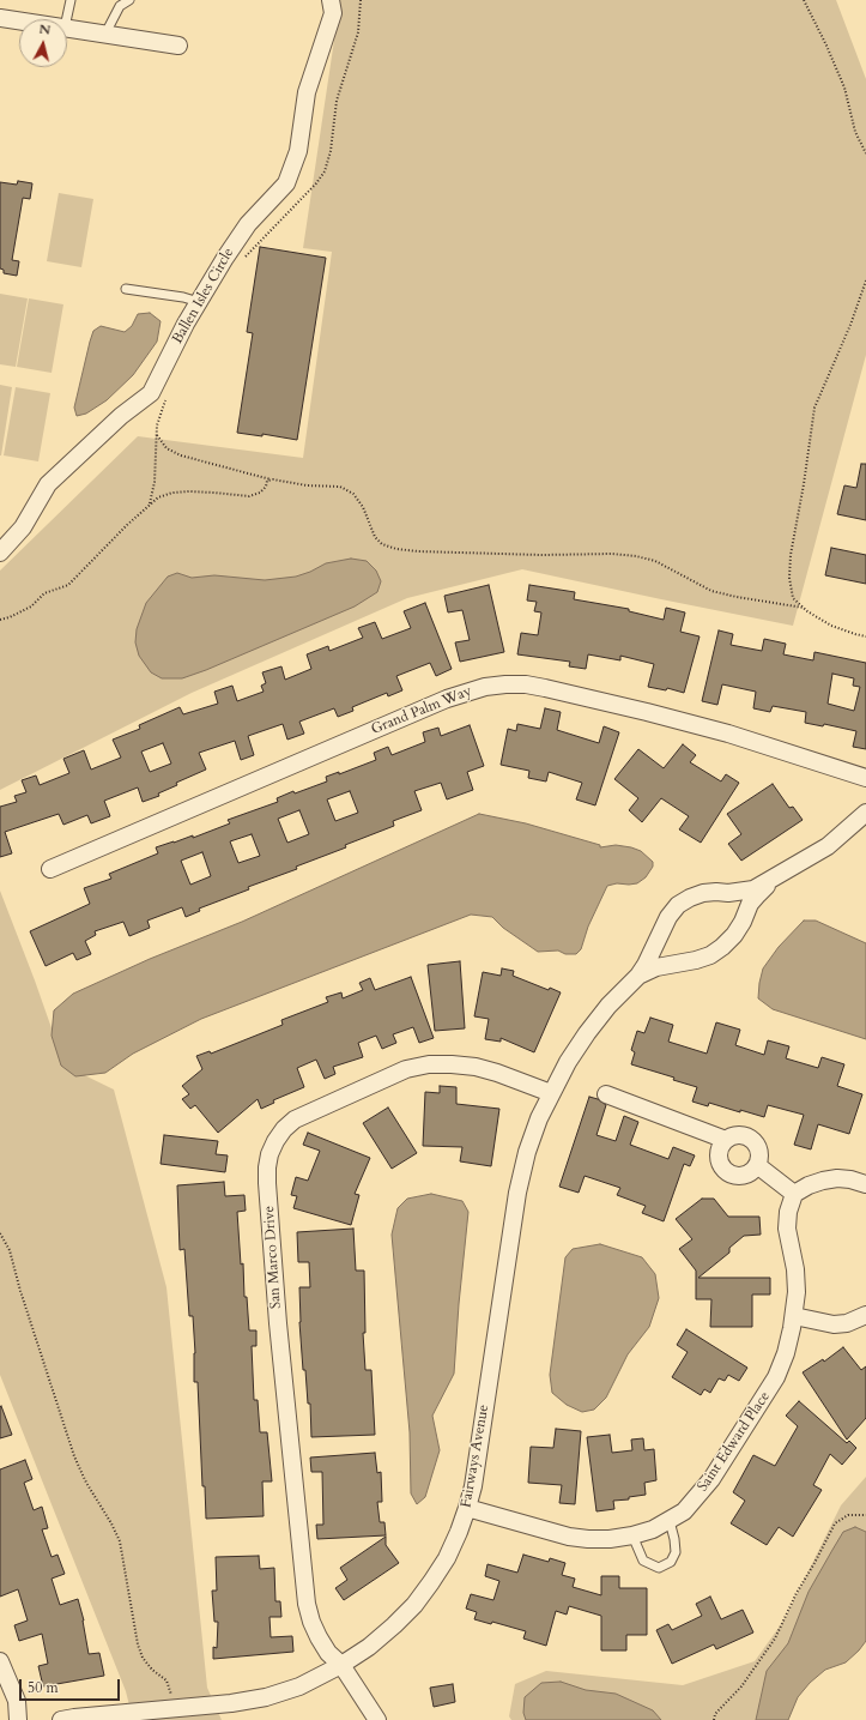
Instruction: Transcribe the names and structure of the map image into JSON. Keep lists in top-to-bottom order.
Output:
{
  "streets": {
    "street": [
      "Ballen Isles Circle",
      "Grand Palm Way",
      "San Marco Drive",
      "Saint Edward Place",
      "Fairways Avenue"
    ]
  },
  "crossings": [
    ["San Marco Drive", "Fairways Avenue"],
    ["Saint Edward Place", "Fairways Avenue"]
  ],
  "scale_bar": "50 m",
  "north": "top"
}
